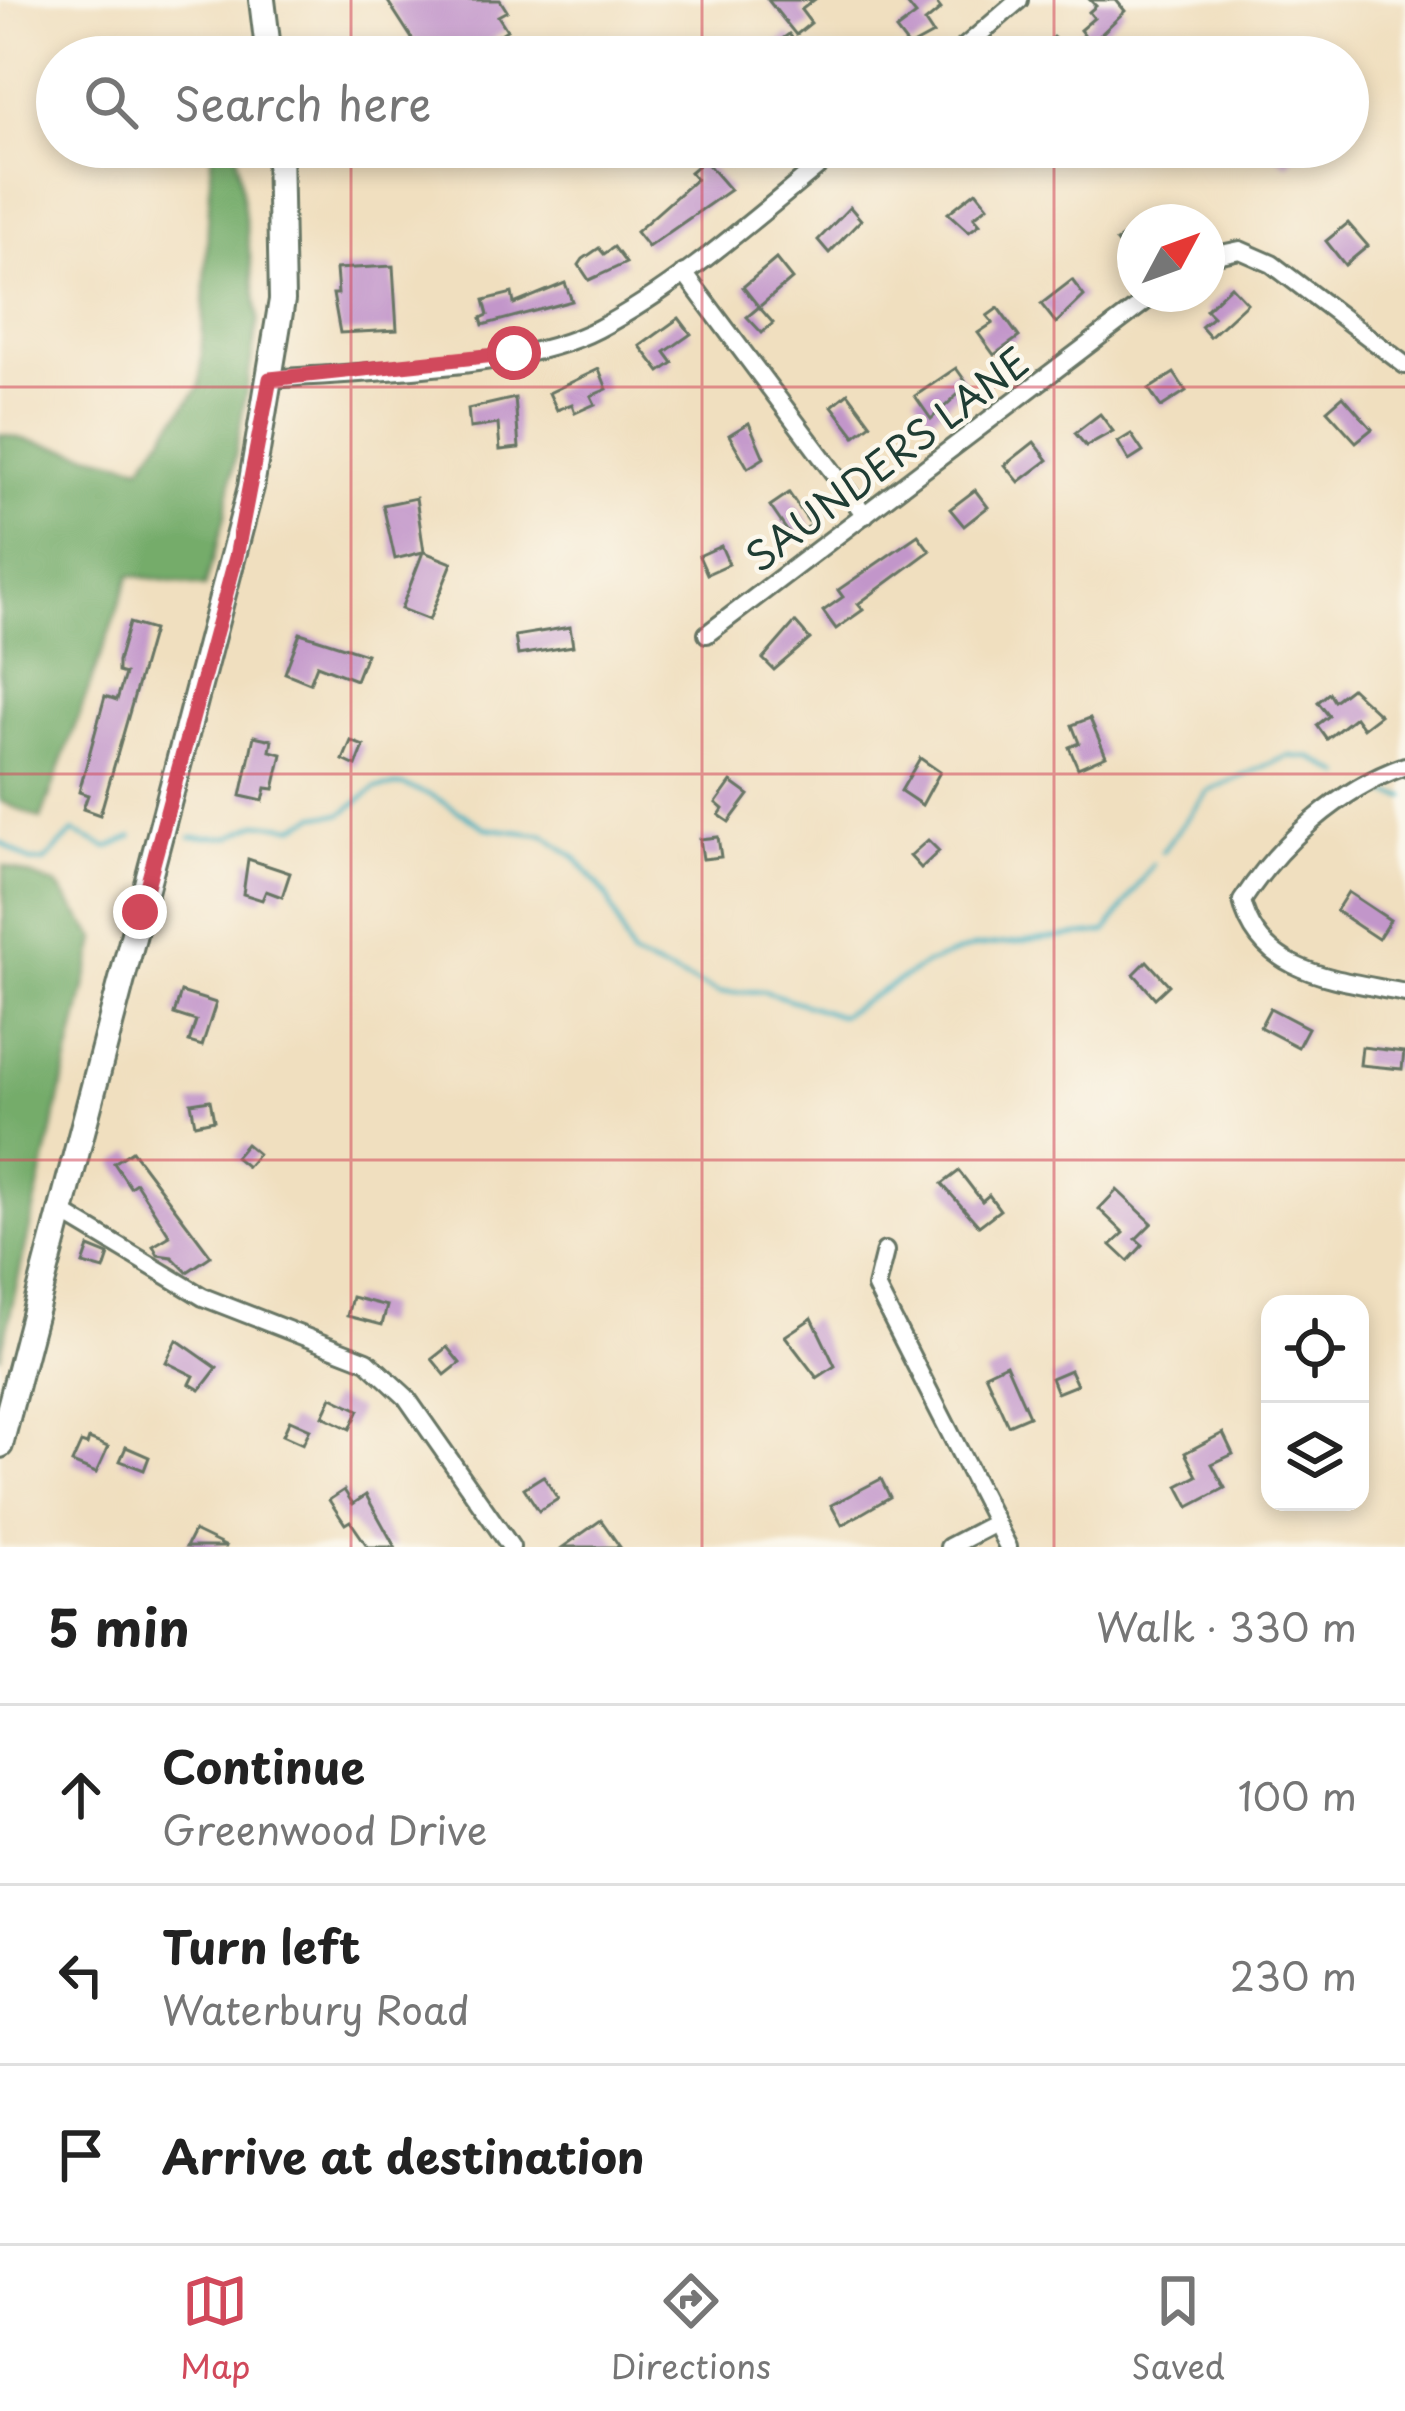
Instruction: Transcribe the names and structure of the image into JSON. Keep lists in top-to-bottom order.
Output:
{
  "streets": {
    "street": ["SAUNDERS LANE"]
  },
  "north": "top right",
  "page": {
    "search": "Search here",
    "heading": ["5 min", "Walk · 330 m"],
    "list": [
      ["Continue", "Greenwood Drive", "100 m"],
      ["Turn left", "Waterbury Road", "230 m"],
      "Arrive at destination"
    ],
    "nav": ["Map", "Directions", "Saved"]
  }
}
